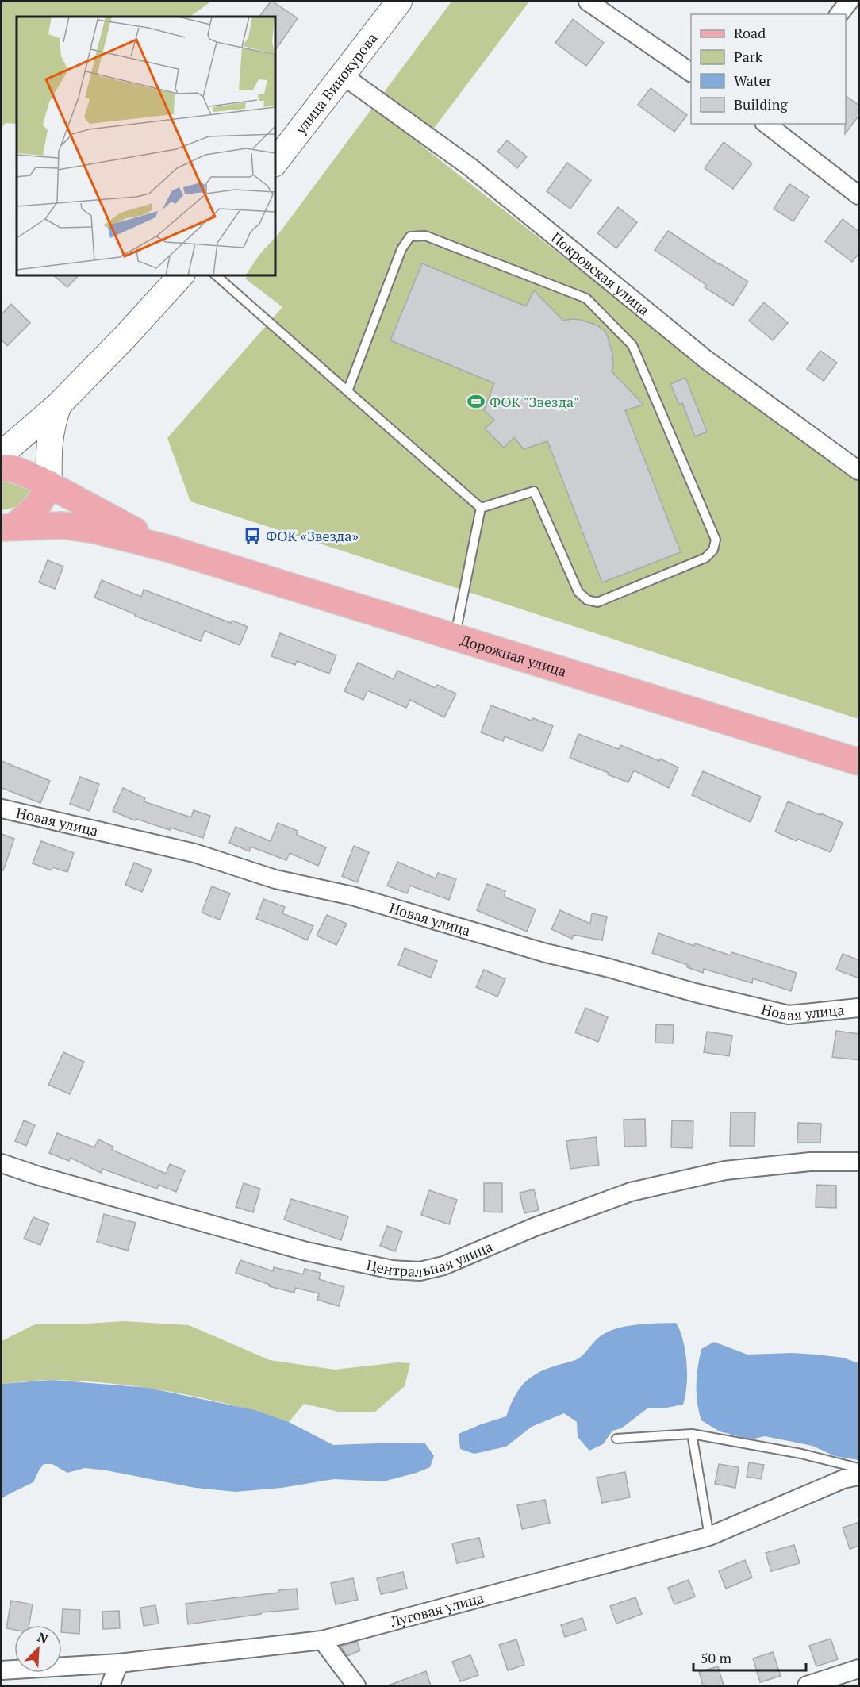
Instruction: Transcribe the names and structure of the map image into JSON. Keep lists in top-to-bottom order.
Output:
{
  "streets": {
    "main road": ["улица Винокурова", "Дорожная улица"],
    "street": [
      "Покровская улица",
      "Новая улица",
      "Центральная улица",
      "Луговая улица"
    ]
  },
  "crossings": [
    ["улица Винокурова", "Покровская улица"]
  ],
  "places": {
    "sports": ["ФОК \"Звезда\""],
    "bus stop": ["ФОК «Звезда»"]
  },
  "legend": [
    "Road",
    "Park",
    "Water",
    "Building"
  ],
  "scale_bar": "50 m",
  "north": "top right"
}
